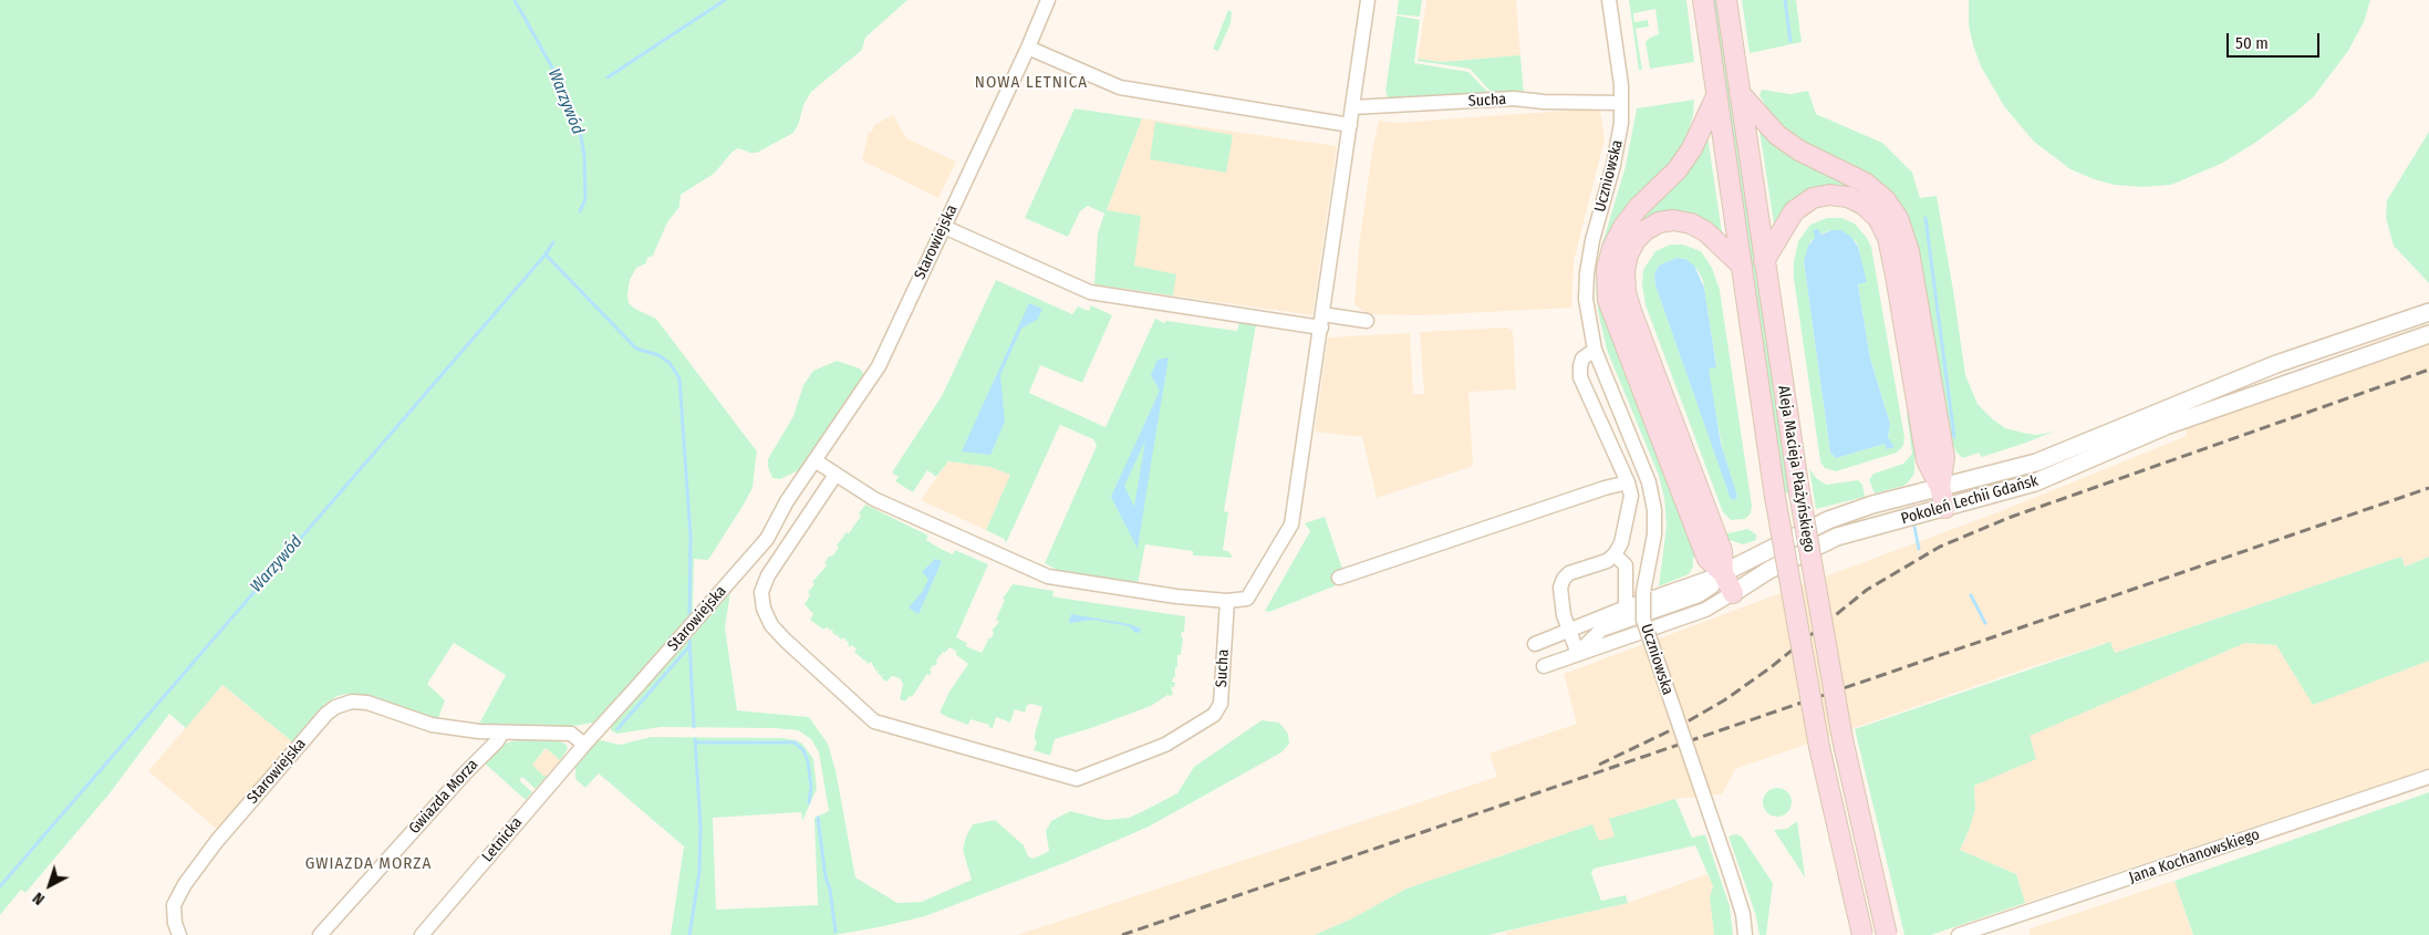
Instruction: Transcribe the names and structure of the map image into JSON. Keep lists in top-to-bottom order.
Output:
{
  "streets": {
    "main road": ["Aleja Macieja Płażyńskiego"],
    "street": [
      "Sucha",
      "Uczniowska",
      "Starowiejska",
      "Pokoleń Lechii Gdańsk",
      "Gwiazda Morza",
      "Letnicka",
      "Jana Kochanowskiego"
    ]
  },
  "crossings": [
    ["Sucha", "Uczniowska"],
    ["Starowiejska", "Gwiazda Morza"],
    ["Starowiejska", "Letnicka"]
  ],
  "districts": ["NOWA LETNICA", "GWIAZDA MORZA"],
  "water": ["Warzywód"],
  "scale_bar": "50 m",
  "north": "bottom left"
}
